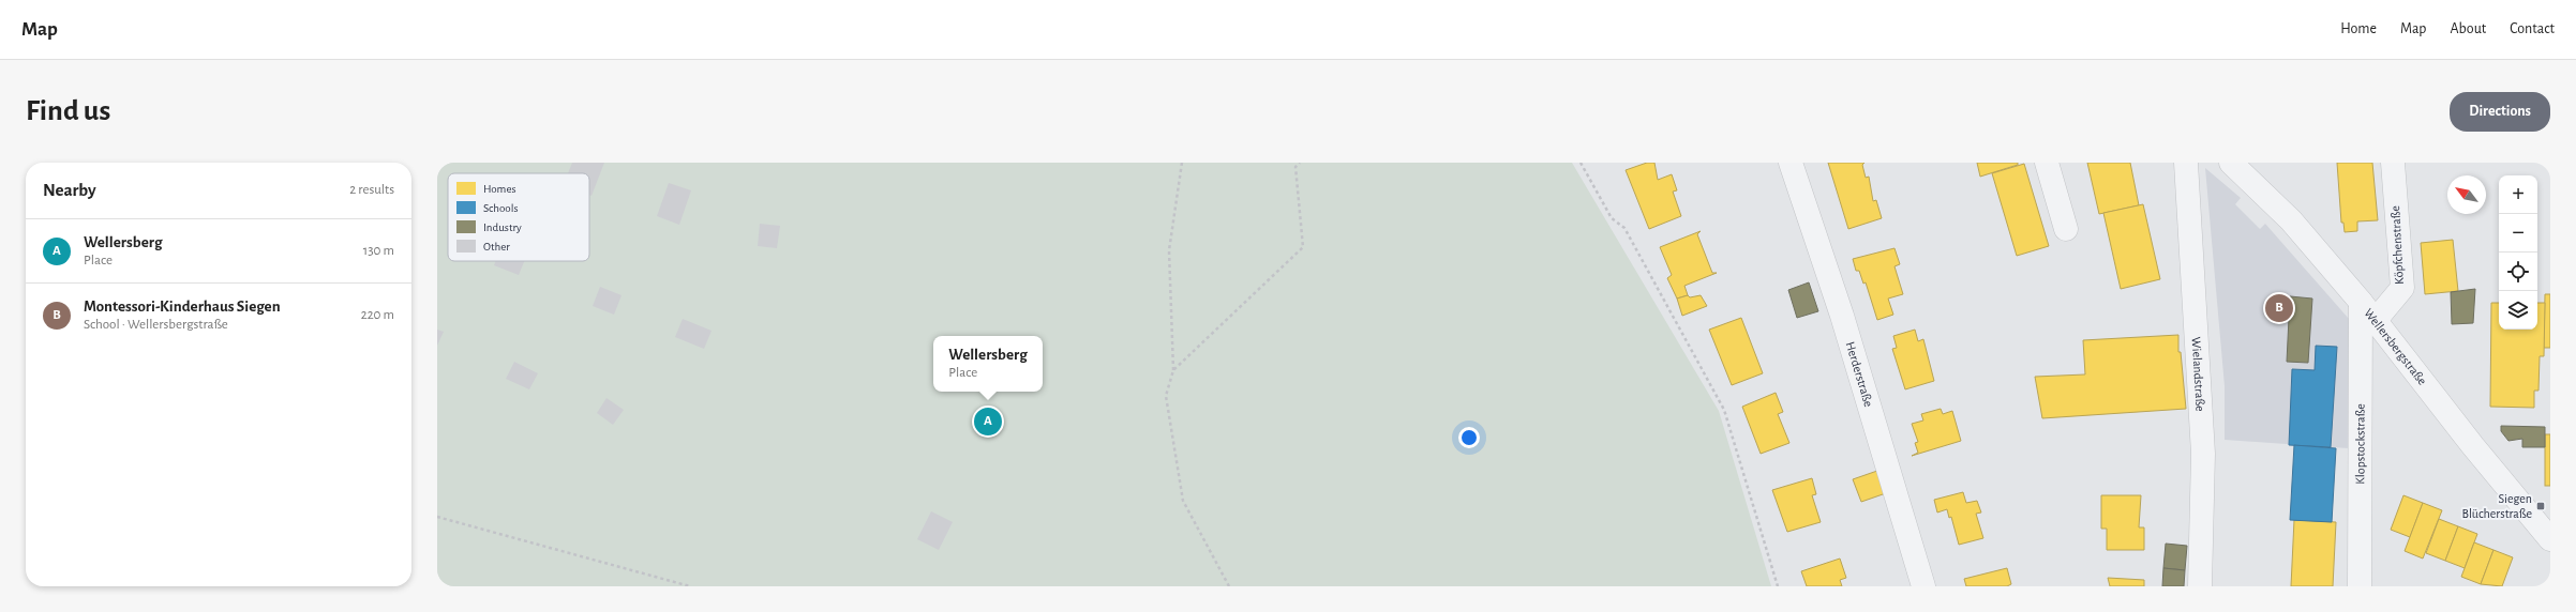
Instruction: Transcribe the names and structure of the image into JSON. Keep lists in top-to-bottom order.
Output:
{
  "streets": {
    "street": [
      "Köpfchenstraße",
      "Wellersbergstraße",
      "Herderstraße",
      "Wielandstraße",
      "Klopstockstraße"
    ]
  },
  "crossings": [
    ["Köpfchenstraße", "Wellersbergstraße"],
    ["Wellersbergstraße", "Klopstockstraße"]
  ],
  "places": {
    "transit": ["Siegen Blücherstraße"]
  },
  "legend": [
    "Homes",
    "Schools",
    "Industry",
    "Other"
  ],
  "north": "top left",
  "page": {
    "header": "Map",
    "nav": [
      "Home",
      "Map",
      "About",
      "Contact"
    ],
    "buttons": "Directions",
    "title": "Find us",
    "heading": ["Nearby", "2 results"],
    "map_buttons": ["+", "−"],
    "list": [
      {
        "mark": "A",
        "name": "Wellersberg",
        "note": "Place",
        "value": "130 m"
      },
      {
        "mark": "B",
        "name": "Montessori-Kinderhaus Siegen",
        "note": "School · Wellersbergstraße",
        "value": "220 m"
      }
    ],
    "pins": ["B", "A"],
    "popup": ["Wellersberg", "Place"]
  }
}
